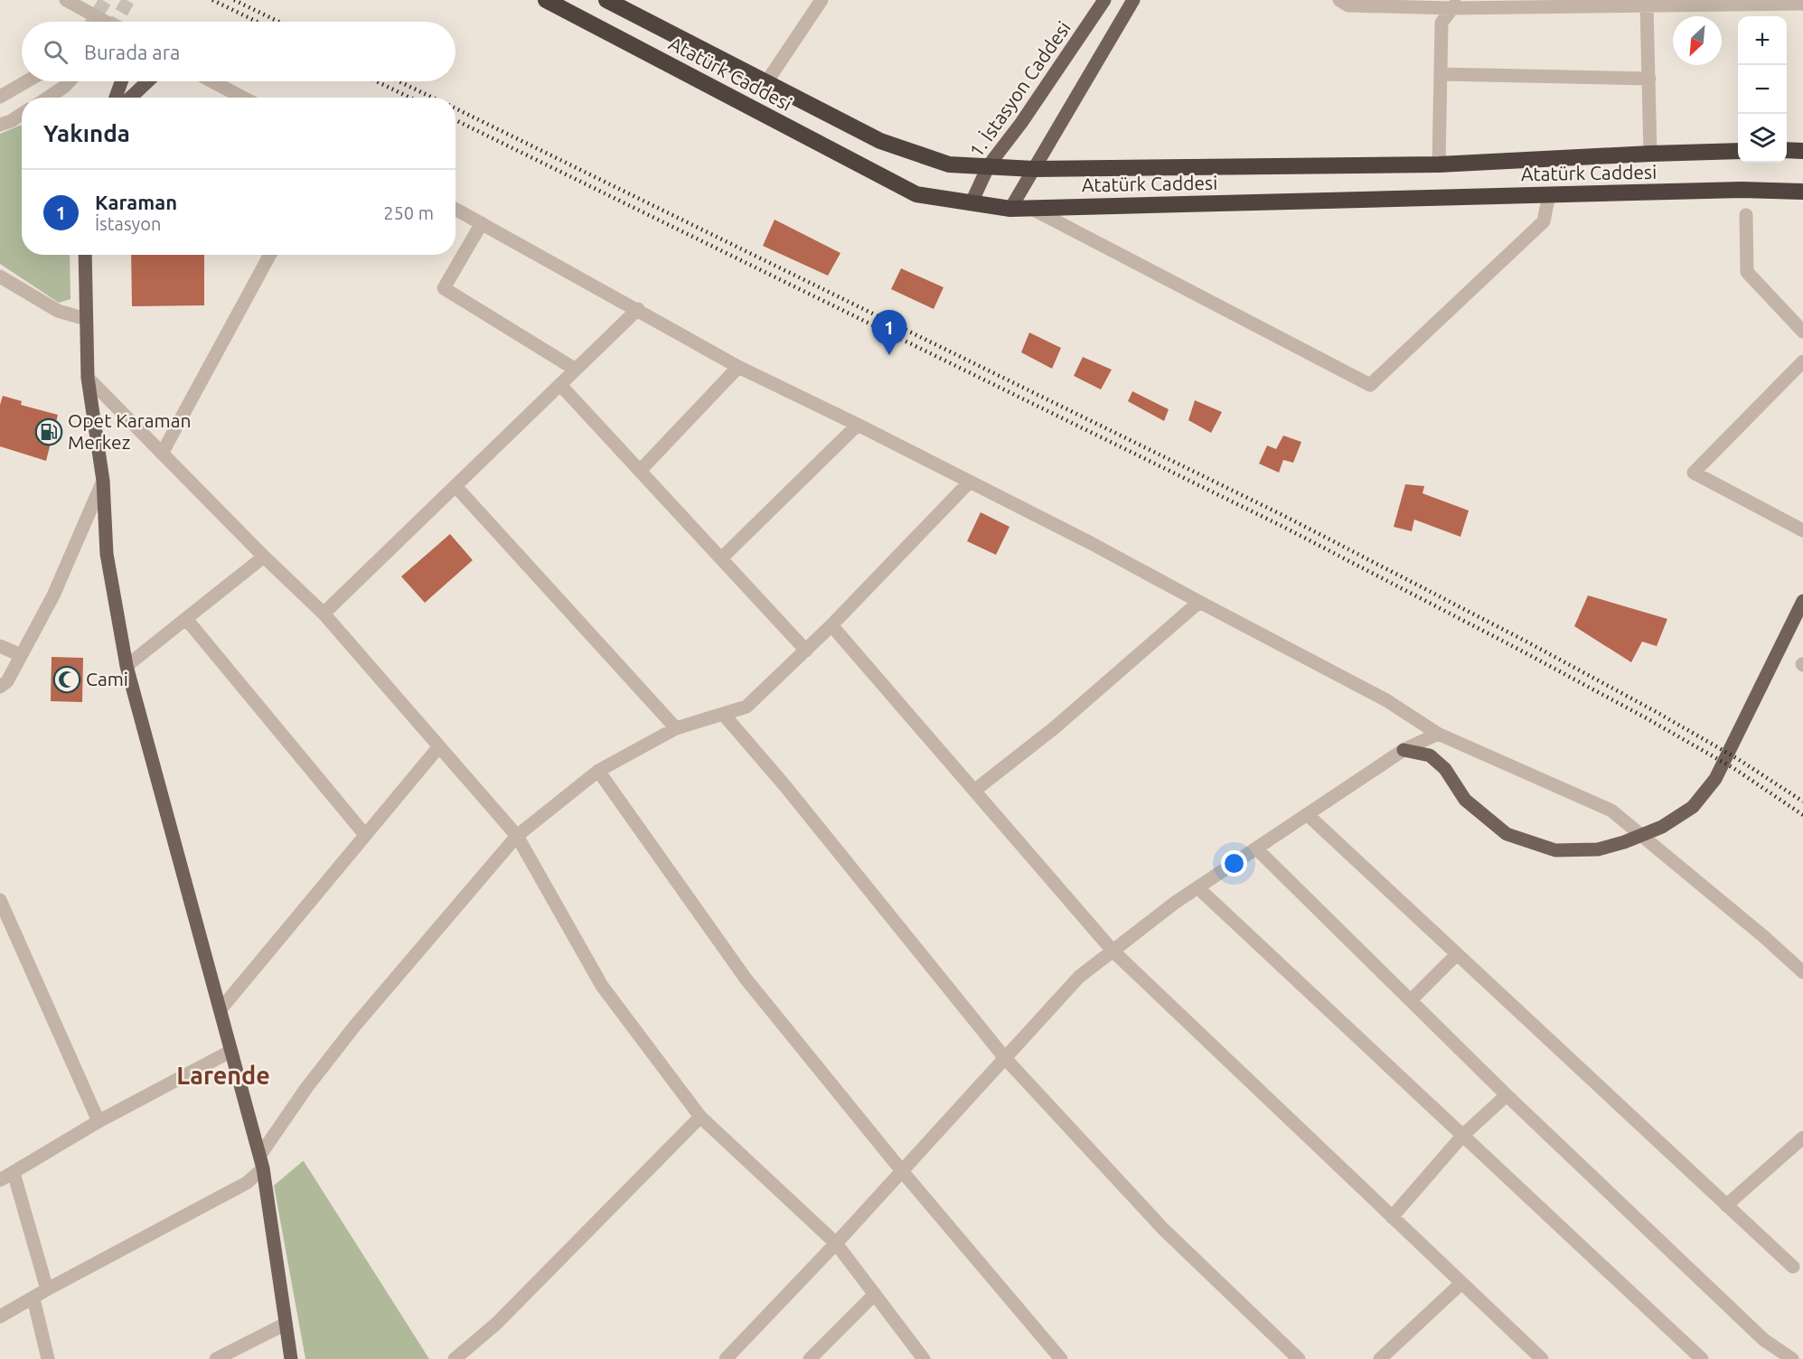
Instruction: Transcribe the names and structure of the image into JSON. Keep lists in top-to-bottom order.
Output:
{
  "streets": {
    "highway": ["Atatürk Caddesi"],
    "main road": ["1. İstasyon Caddesi"]
  },
  "crossings": [
    ["Atatürk Caddesi", "1. İstasyon Caddesi"]
  ],
  "districts": ["Larende"],
  "places": {
    "fuel station": ["Opet Karaman Merkez"],
    "mosque": ["Cami"]
  },
  "north": "bottom left",
  "page": {
    "map_buttons": ["+", "−"],
    "search": "Burada ara",
    "heading": "Yakında",
    "list": [
      {
        "mark": "1",
        "name": "Karaman",
        "note": "İstasyon",
        "value": "250 m"
      }
    ],
    "pins": "1"
  }
}
